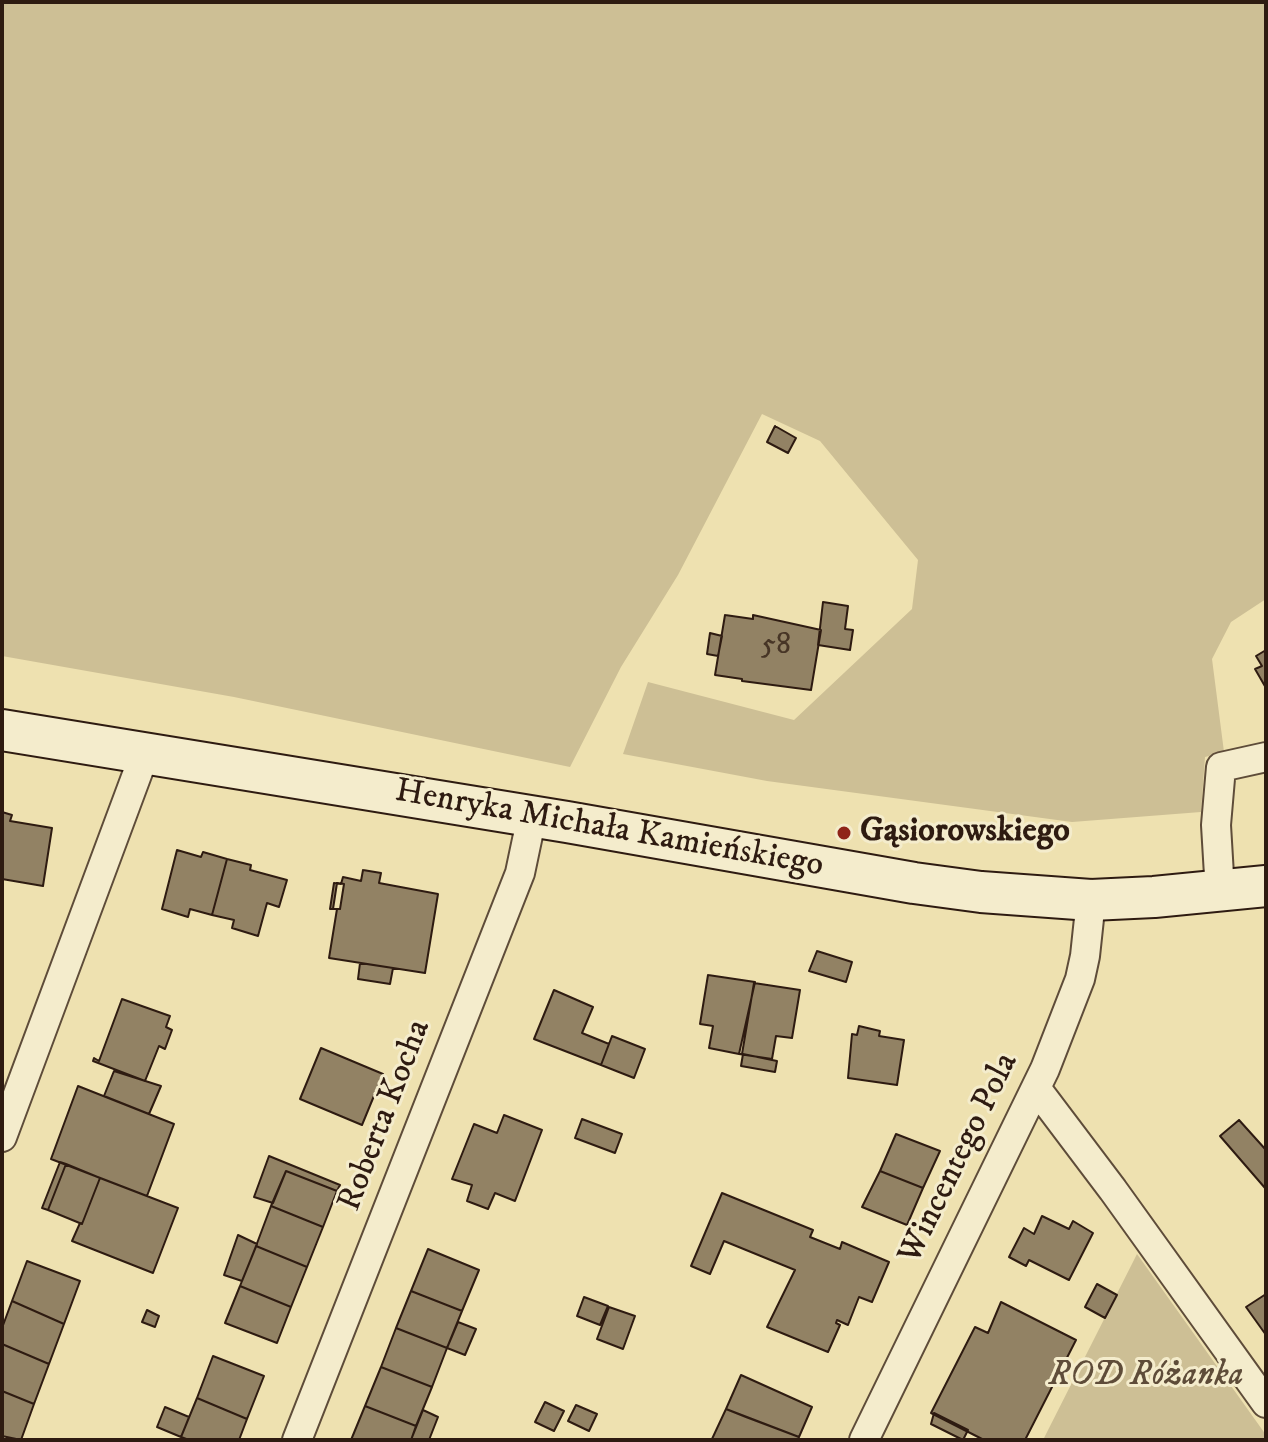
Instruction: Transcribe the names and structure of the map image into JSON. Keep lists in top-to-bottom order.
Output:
{
  "streets": {
    "street": ["Henryka Michała Kamieńskiego", "Roberta Kocha", "Wincentego Pola"]
  },
  "crossings": [
    ["Henryka Michała Kamieńskiego", "Roberta Kocha"],
    ["Henryka Michała Kamieńskiego", "Wincentego Pola"]
  ],
  "parks": ["ROD Różanka"],
  "places": ["Gąsiorowskiego"],
  "house_numbers": ["58"]
}
